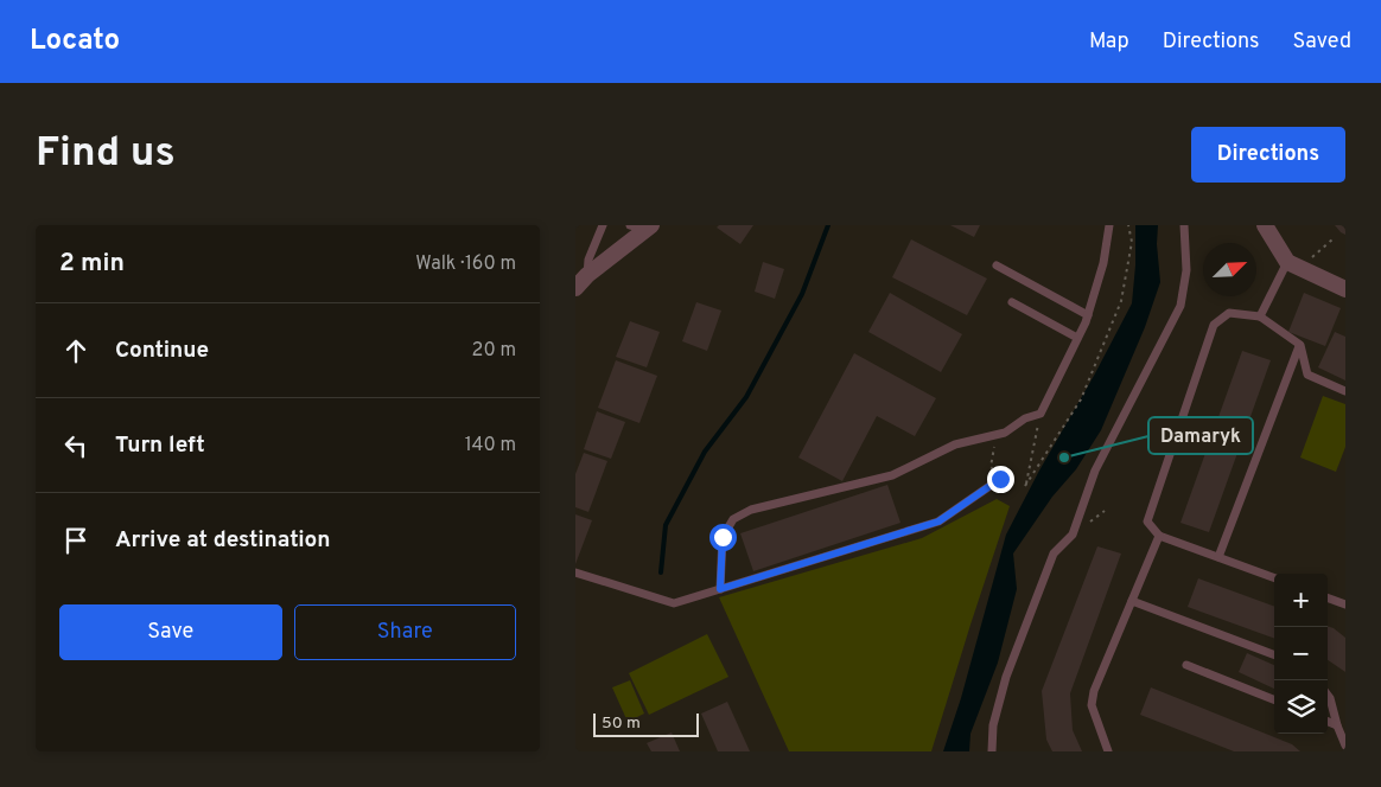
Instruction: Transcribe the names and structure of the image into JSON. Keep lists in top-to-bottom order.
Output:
{
  "places": ["Damaryk"],
  "scale_bar": "50 m",
  "north": "top right",
  "page": {
    "header": "Locato",
    "nav": ["Map", "Directions", "Saved"],
    "buttons": [
      "Directions",
      ["Save", "Share"]
    ],
    "title": "Find us",
    "heading": ["2 min", "Walk · 160 m"],
    "list": [
      ["Continue", "20 m"],
      ["Turn left", "140 m"],
      "Arrive at destination"
    ],
    "map_buttons": ["+", "−"],
    "scale": "50 m"
  }
}
